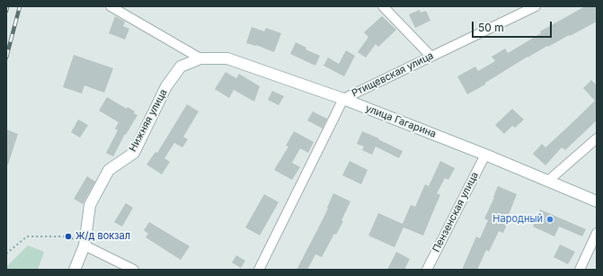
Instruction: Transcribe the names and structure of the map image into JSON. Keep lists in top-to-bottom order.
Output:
{
  "streets": {
    "street": [
      "Ртищевская улица",
      "Нижняя улица",
      "улица Гагарина",
      "Пензенская улица"
    ]
  },
  "crossings": [
    ["Ртищевская улица", "улица Гагарина"],
    ["Нижняя улица", "улица Гагарина"],
    ["улица Гагарина", "Пензенская улица"]
  ],
  "places": ["Народный", "Ж/д вокзал"],
  "scale_bar": "50 m"
}
